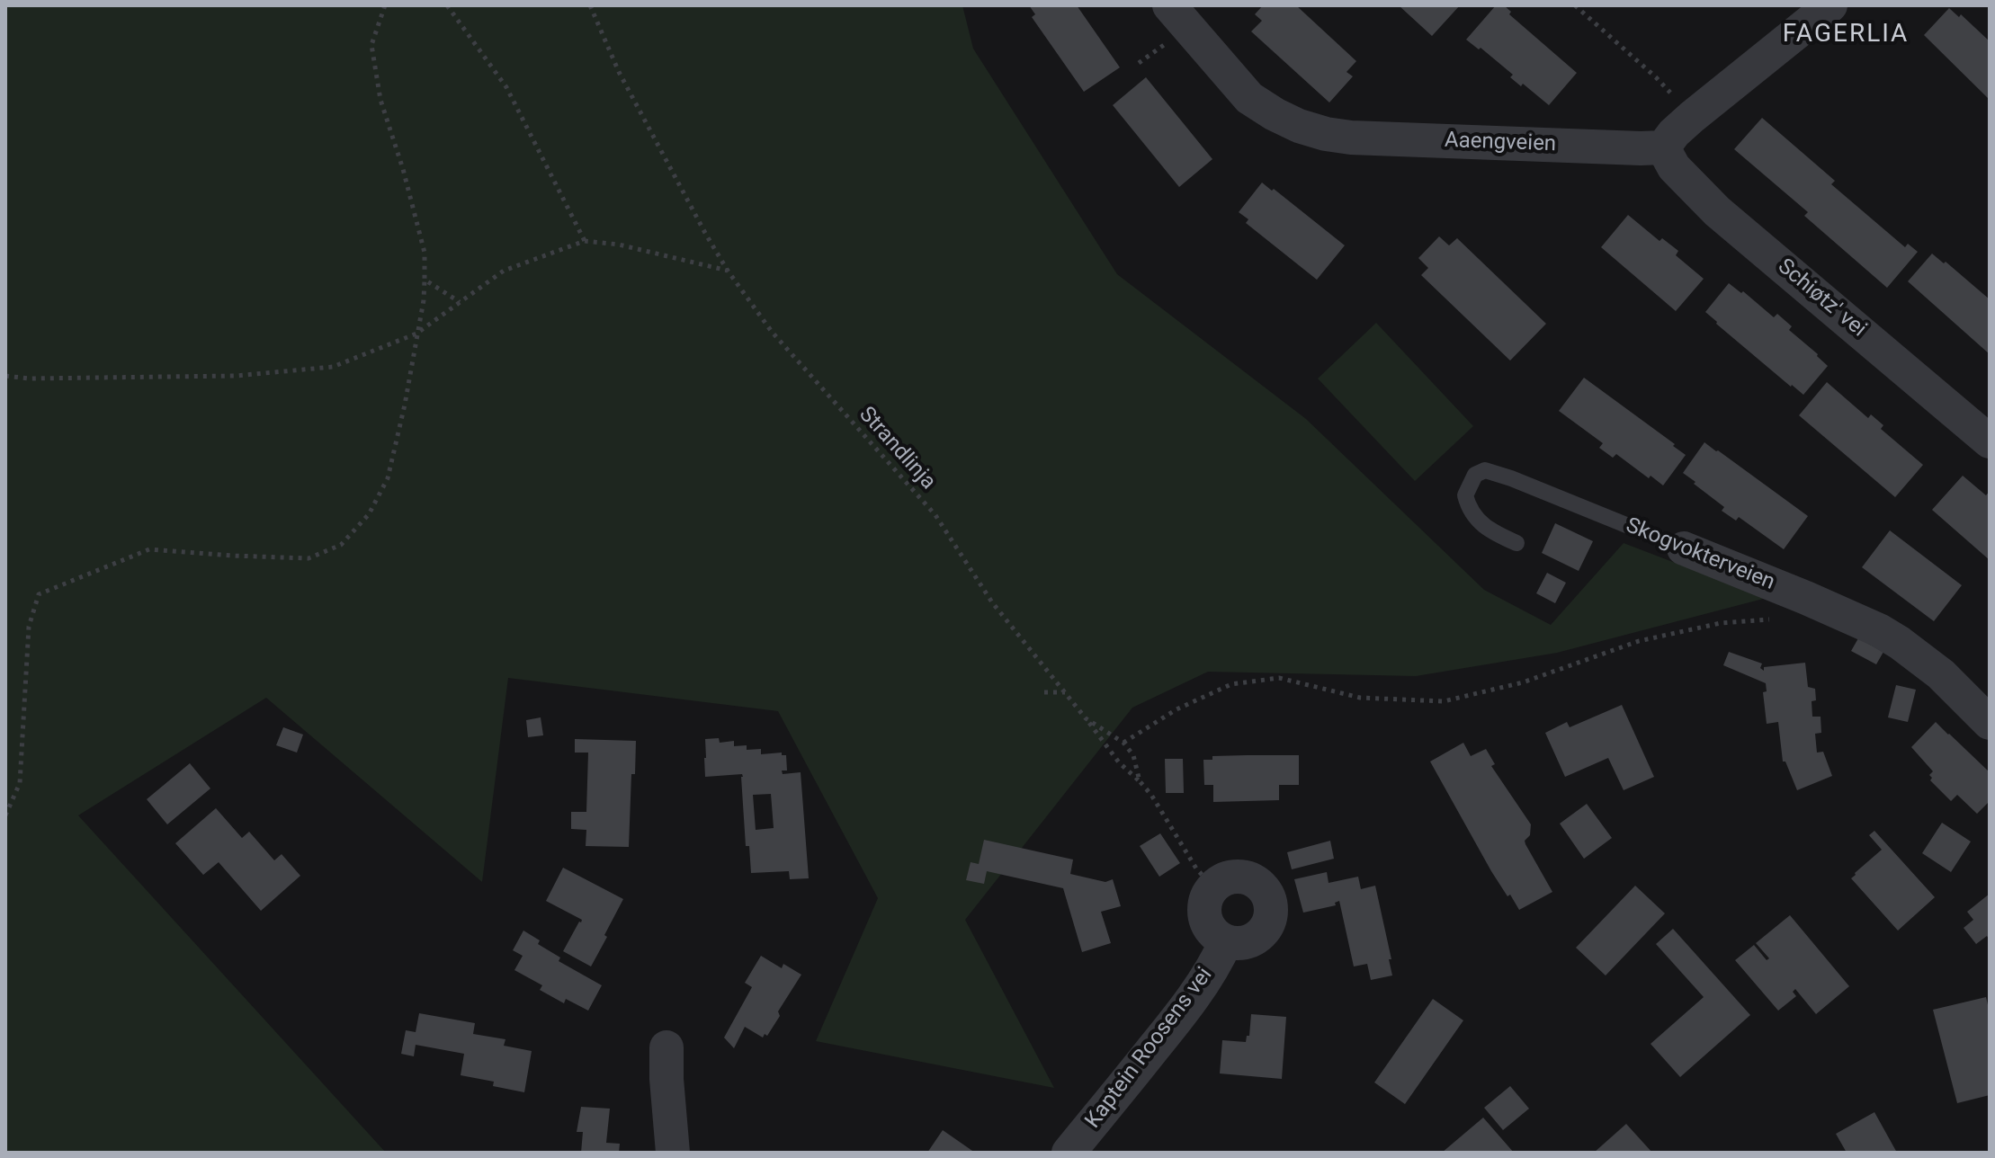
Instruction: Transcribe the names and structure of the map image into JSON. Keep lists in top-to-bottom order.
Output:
{
  "streets": {
    "street": [
      "Aaengveien",
      "Schiøtz' vei",
      "Skogvokterveien",
      "Kaptein Roosens vei"
    ],
    "path": ["Strandlinja"]
  },
  "crossings": [
    ["Aaengveien", "Schiøtz' vei"]
  ],
  "districts": ["FAGERLIA"]
}
